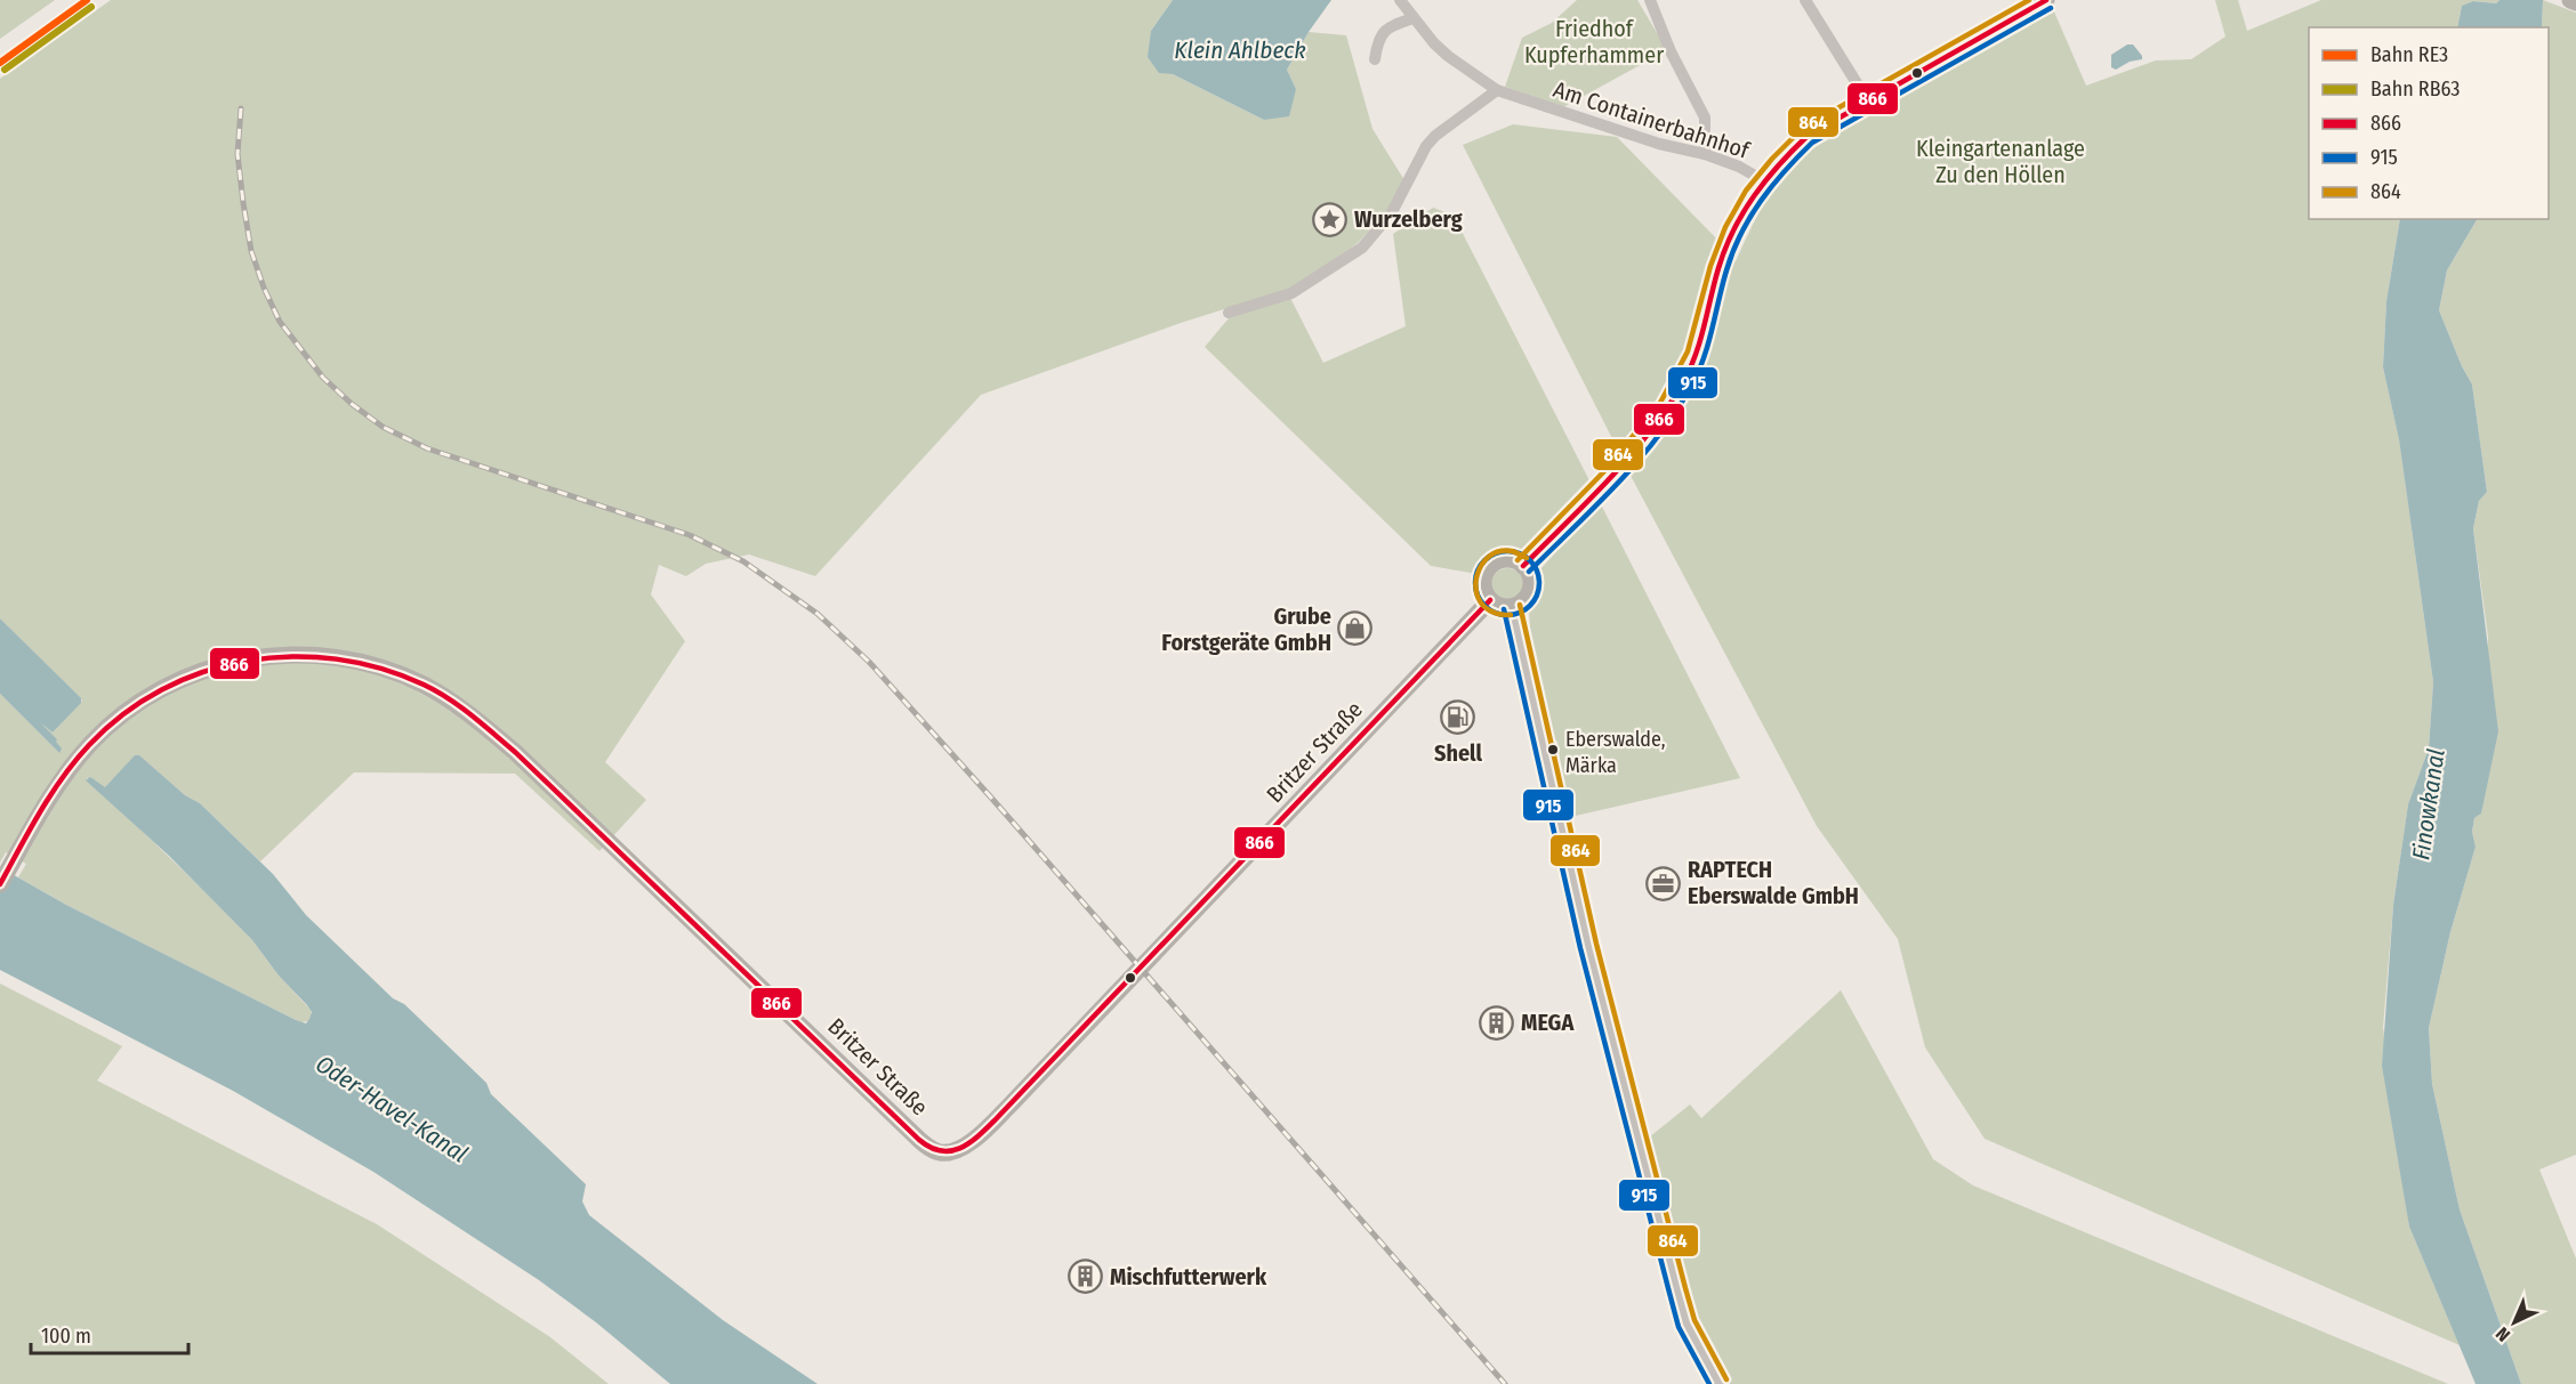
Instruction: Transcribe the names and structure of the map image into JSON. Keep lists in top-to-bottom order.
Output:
{
  "streets": {
    "main road": ["Britzer Straße"],
    "street": ["Am Containerbahnhof"]
  },
  "water": ["Klein Ahlbeck", "Finowkanal", "Oder-Havel-Kanal"],
  "parks": ["Friedhof Kupferhammer", "Kleingartenanlage Zu den Höllen"],
  "places": {
    "place": ["Wurzelberg"],
    "shop": ["Grube Forstgeräte GmbH"],
    "fuel station": ["Shell"],
    "other": ["Eberswalde, Märka"],
    "office": ["RAPTECH Eberswalde GmbH"],
    "building": ["MEGA", "Mischfutterwerk"]
  },
  "lines": [
    "rail line RE3",
    "transit line 866",
    "transit line 864",
    "rail line RB63",
    "transit line 915"
  ],
  "legend": [
    "Bahn RE3",
    "Bahn RB63",
    "866",
    "915",
    "864"
  ],
  "scale_bar": "100 m",
  "north": "bottom left"
}
